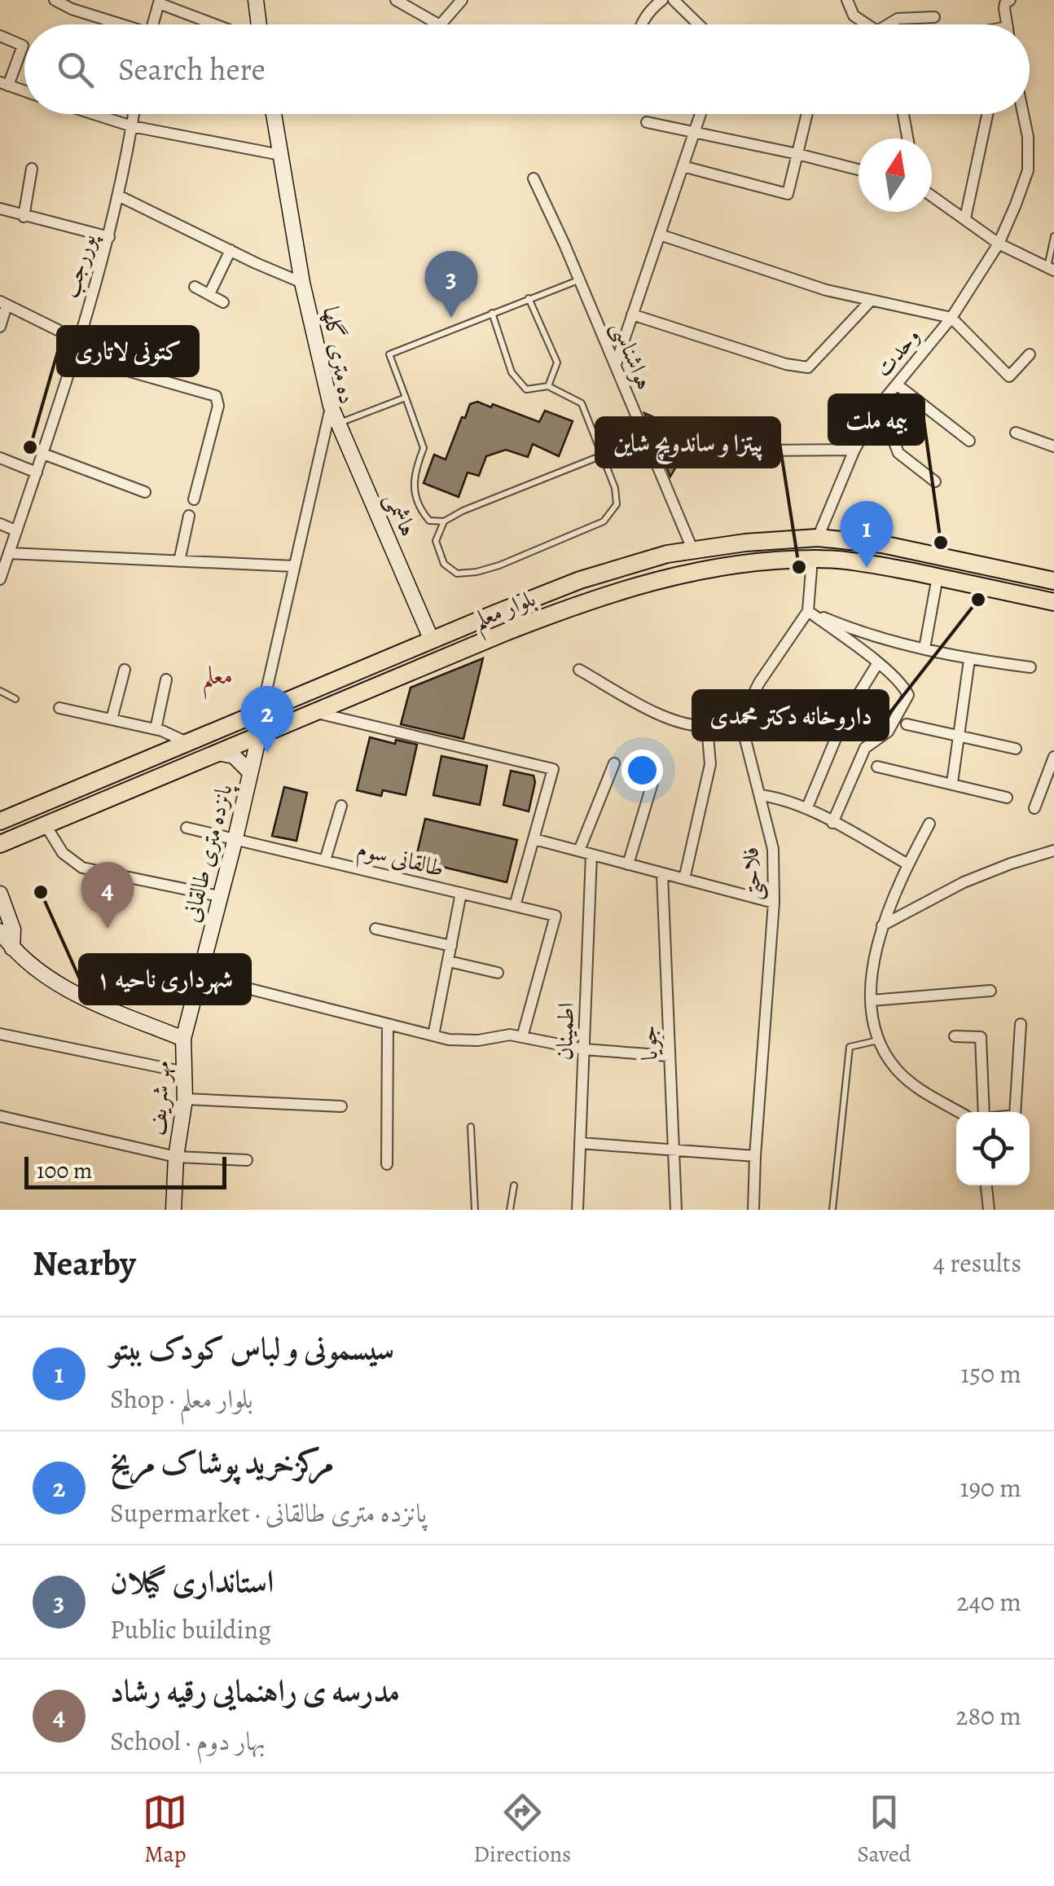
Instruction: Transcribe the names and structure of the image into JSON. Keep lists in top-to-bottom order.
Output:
{
  "streets": {
    "main road": ["بلوار معلم"],
    "street": [
      "پوررجب",
      "وحدت",
      "ده متری گلها",
      "هواشناسی",
      "هاشمی",
      "پانزده متری طالقانی",
      "طالقانی سوم",
      "فلاحتی",
      "اطمینان",
      "جویا",
      "مهر شریف"
    ]
  },
  "crossings": [
    ["وحدت", "بلوار معلم"],
    ["ده متری گلها", "هاشمی"],
    ["ده متری گلها", "بلوار معلم"],
    ["هواشناسی", "بلوار معلم"],
    ["هاشمی", "بلوار معلم"],
    ["بلوار معلم", "پانزده متری طالقانی"],
    ["پانزده متری طالقانی", "طالقانی سوم"],
    ["پانزده متری طالقانی", "مهر شریف"]
  ],
  "districts": ["معلم"],
  "places": [
    "کتونی لاتاری",
    "بیمه ملت",
    "پیتزا و ساندویچ شاین",
    "داروخانه دکتر محمدی",
    "شهرداری ناحیه ۱"
  ],
  "scale_bar": "100 m",
  "north": "top",
  "page": {
    "search": "Search here",
    "pins": [
      "3",
      "1",
      "2",
      "4"
    ],
    "scale": "100 m",
    "heading": ["Nearby", "4 results"],
    "list": [
      {
        "mark": "1",
        "name": "سیسمونی و لباس کودک ببتو",
        "note": "Shop · بلوار معلم",
        "value": "150 m"
      },
      {
        "mark": "2",
        "name": "مرکزخرید پوشاک مریخ",
        "note": "Supermarket · پانزده متری طالقانی",
        "value": "190 m"
      },
      {
        "mark": "3",
        "name": "استانداری گیلان",
        "note": "Public building",
        "value": "240 m"
      },
      {
        "mark": "4",
        "name": "مدرسه ی راهنمایی رقیه رشاد",
        "note": "School · بهار دوم",
        "value": "280 m"
      }
    ],
    "nav": ["Map", "Directions", "Saved"]
  }
}
